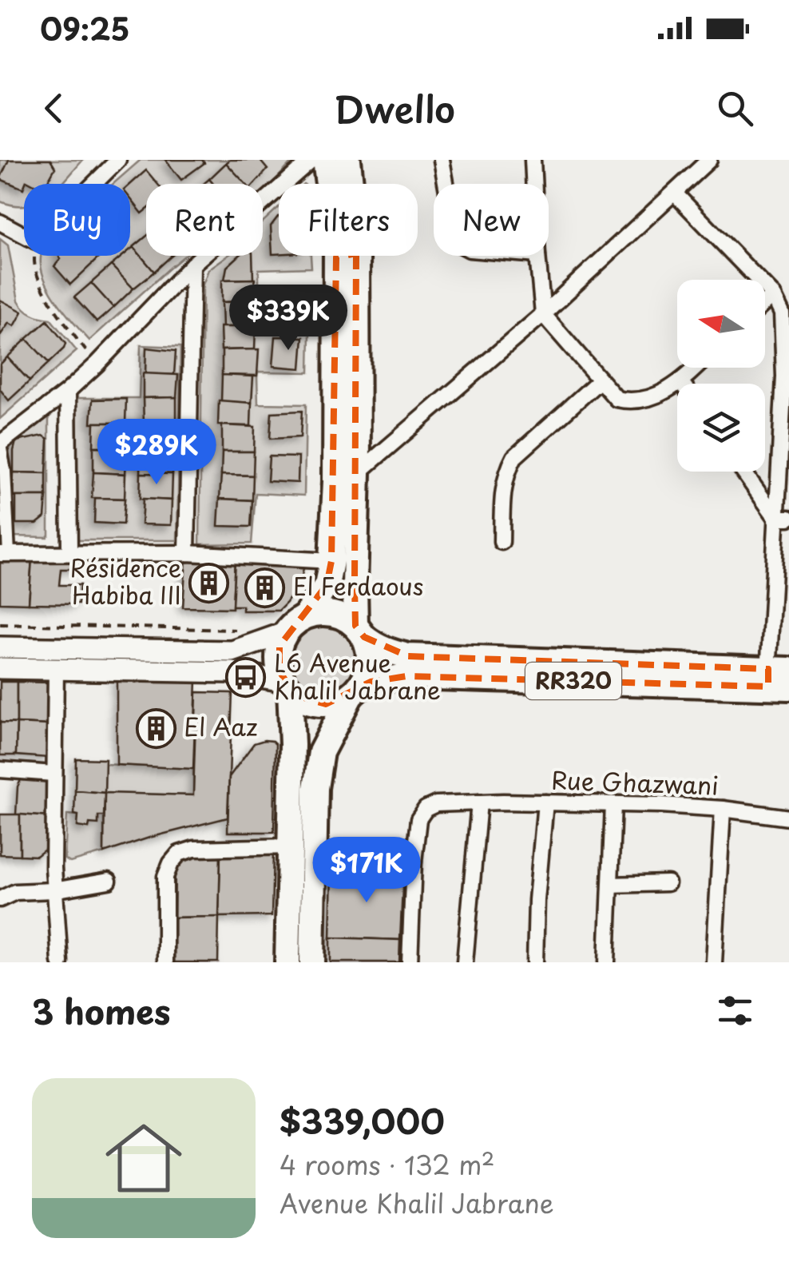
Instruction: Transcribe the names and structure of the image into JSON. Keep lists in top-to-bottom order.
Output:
{
  "streets": {
    "main road": ["RR320"],
    "street": ["Rue Ghazwani"]
  },
  "places": {
    "building": ["Résidence Habiba III", "El Ferdaous", "El Aaz"],
    "bus stop": ["L6 Avenue Khalil Jabrane"]
  },
  "north": "left",
  "page": {
    "status": "09:25",
    "header": "Dwello",
    "chip": [
      "Buy",
      "Rent",
      "Filters",
      "New"
    ],
    "price": ["$339K", "$289K", "$171K"],
    "heading": "3 homes",
    "list": [
      {
        "name": "$339,000",
        "note": "4 rooms · 132 m² · Avenue Khalil Jabrane"
      }
    ]
  }
}
